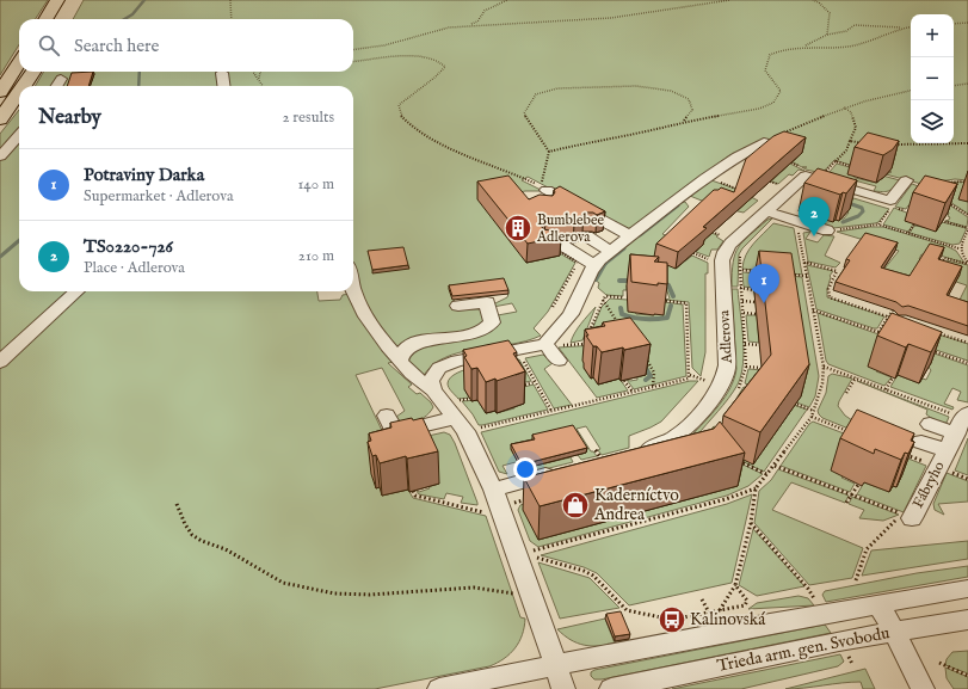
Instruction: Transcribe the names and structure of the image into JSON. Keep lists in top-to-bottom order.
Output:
{
  "streets": {
    "street": ["Adlerova", "Fábryho", "Trieda arm. gen. Svobodu"]
  },
  "places": {
    "building": ["Bumblebee Adlerova"],
    "shop": ["Kaderníctvo Andrea"],
    "bus stop": ["Kalinovská"]
  },
  "page": {
    "map_buttons": ["+", "−"],
    "search": "Search here",
    "heading": ["Nearby", "2 results"],
    "list": [
      {
        "mark": "1",
        "name": "Potraviny Darka",
        "note": "Supermarket · Adlerova",
        "value": "140 m"
      },
      {
        "mark": "2",
        "name": "TS0220-726",
        "note": "Place · Adlerova",
        "value": "210 m"
      }
    ],
    "pins": ["2", "1"]
  }
}
